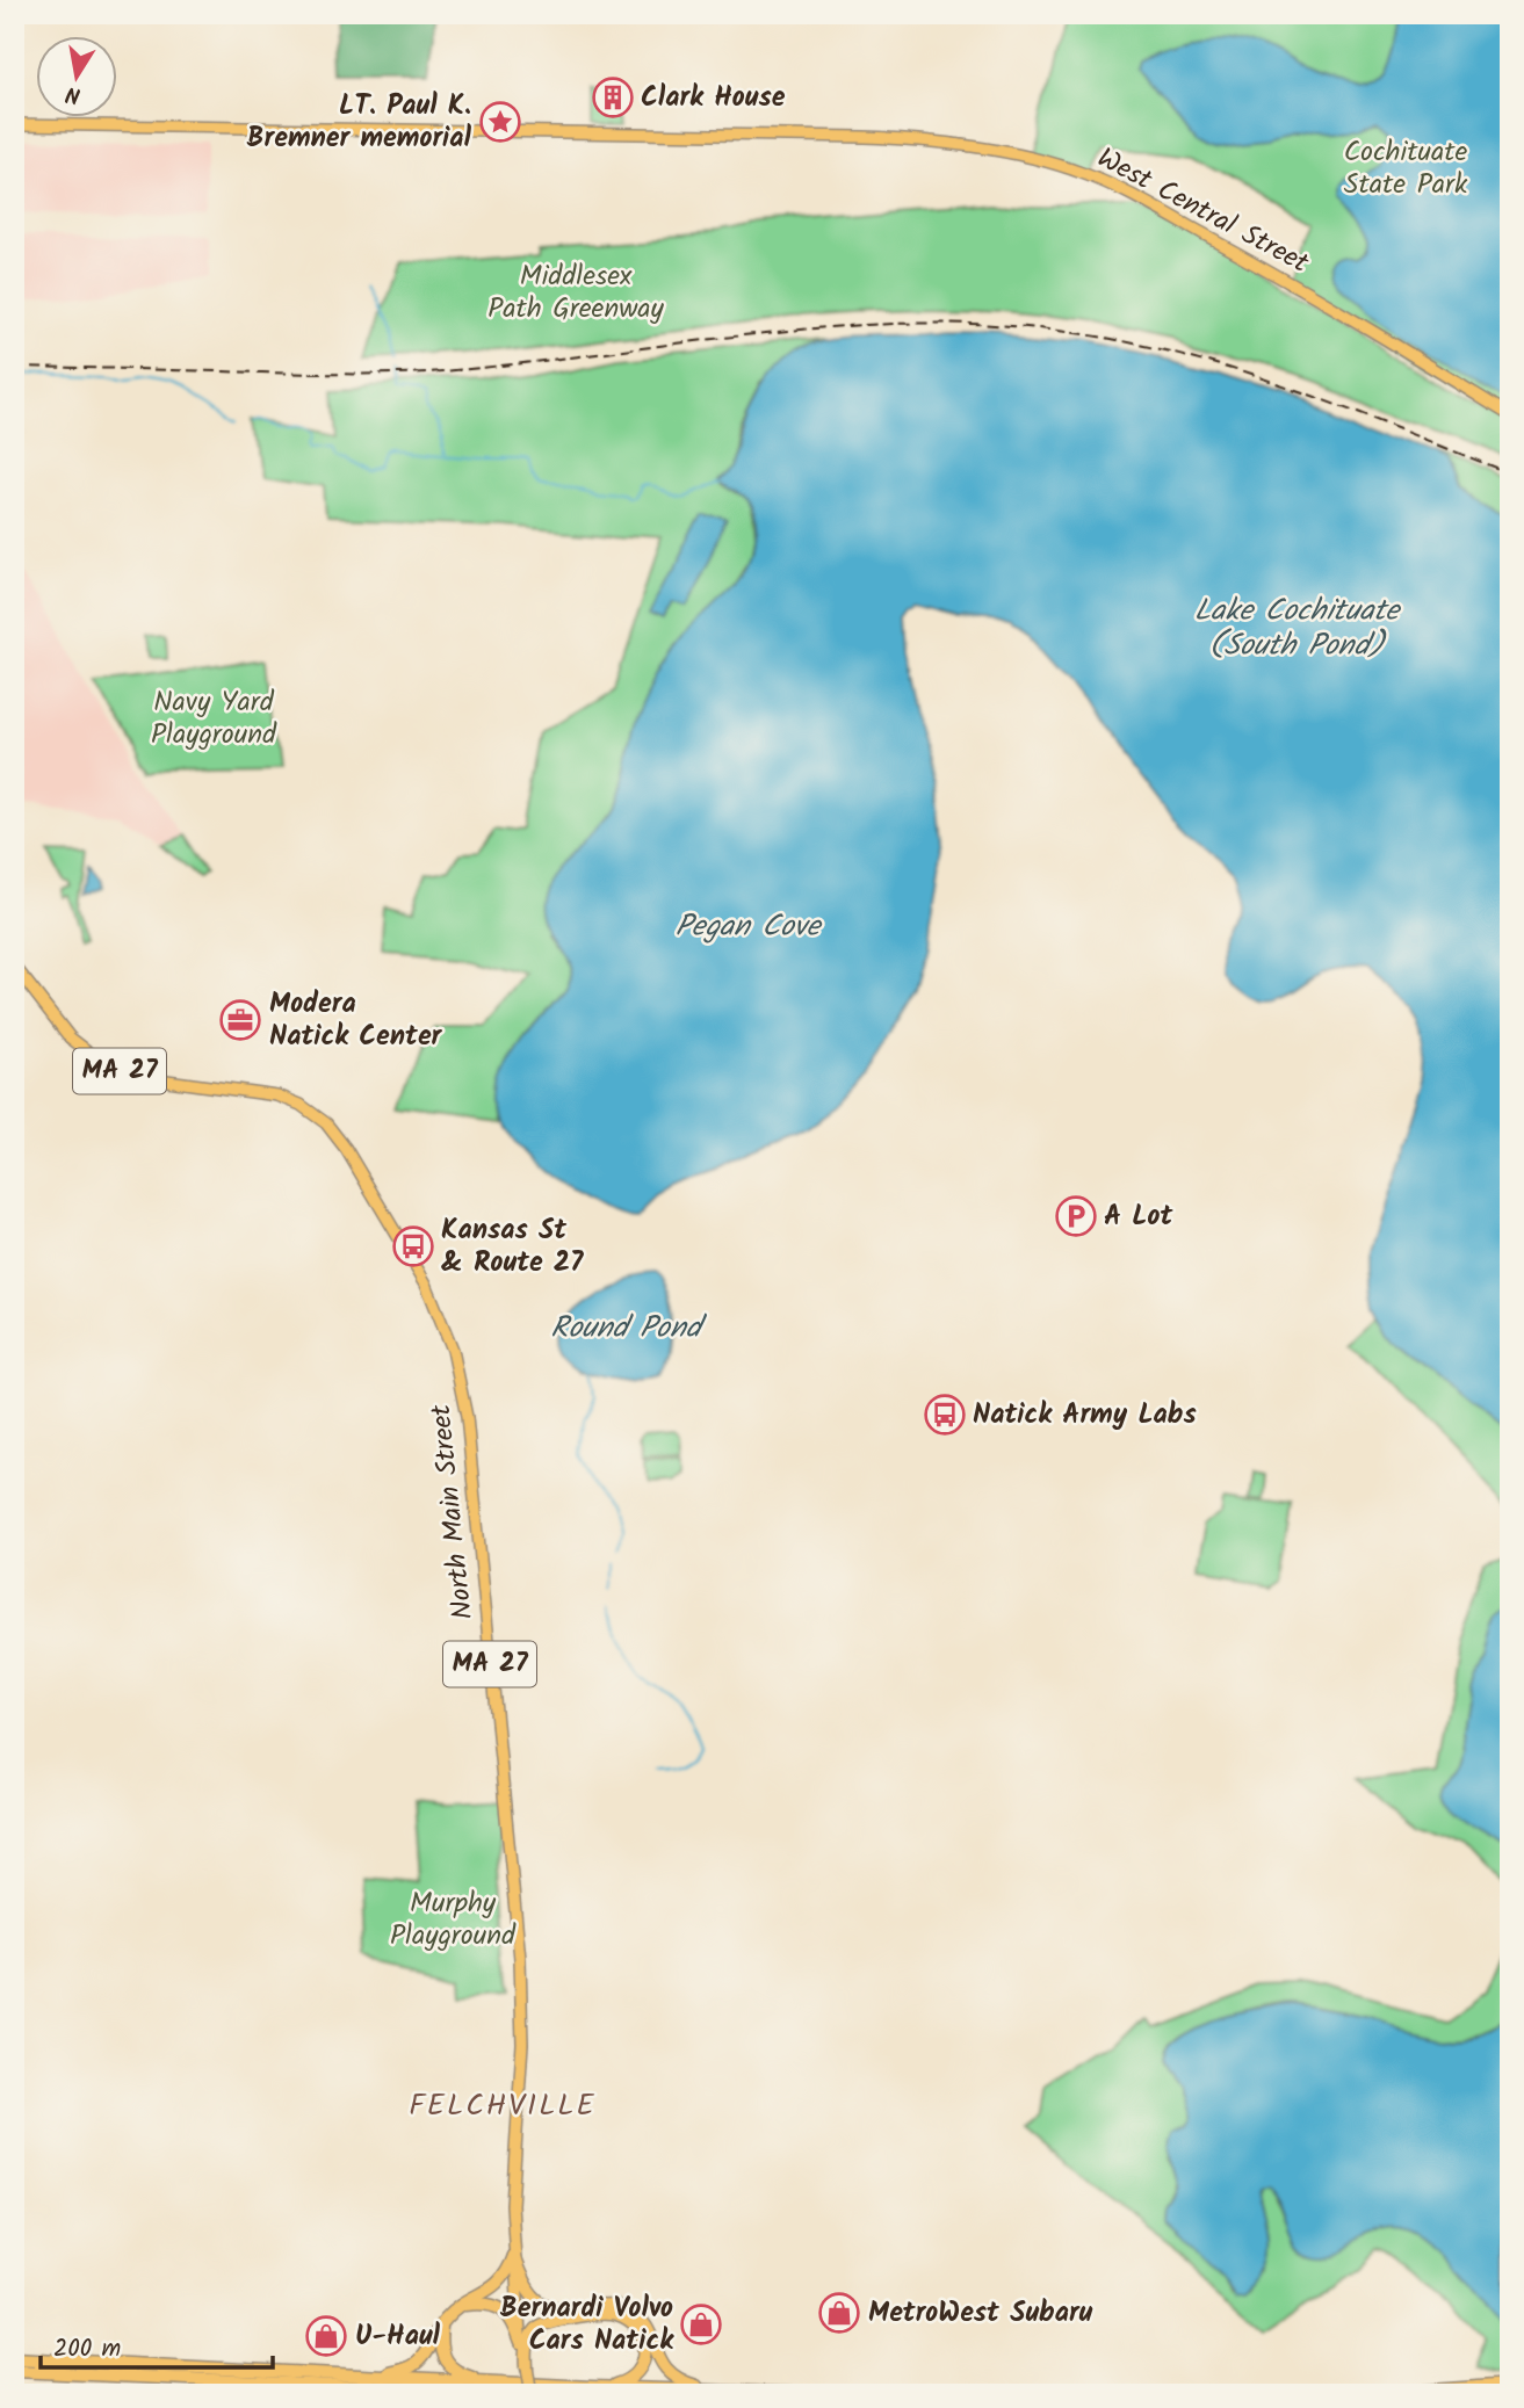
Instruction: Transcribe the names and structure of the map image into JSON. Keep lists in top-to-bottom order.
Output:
{
  "streets": {
    "main road": ["West Central Street", "MA 27", "North Main Street"]
  },
  "districts": ["FELCHVILLE"],
  "water": ["Lake Cochituate (South Pond)", "Pegan Cove", "Round Pond"],
  "parks": [
    "Cochituate State Park",
    "Middlesex Path Greenway",
    "Navy Yard Playground",
    "Murphy Playground"
  ],
  "places": {
    "building": ["Clark House"],
    "place": ["LT. Paul K. Bremner memorial"],
    "office": ["Modera Natick Center"],
    "parking": ["A Lot"],
    "bus stop": ["Kansas St & Route 27", "Natick Army Labs"],
    "shop": ["MetroWest Subaru", "Bernardi Volvo Cars Natick", "U-Haul"]
  },
  "scale_bar": "200 m",
  "north": "bottom"
}
